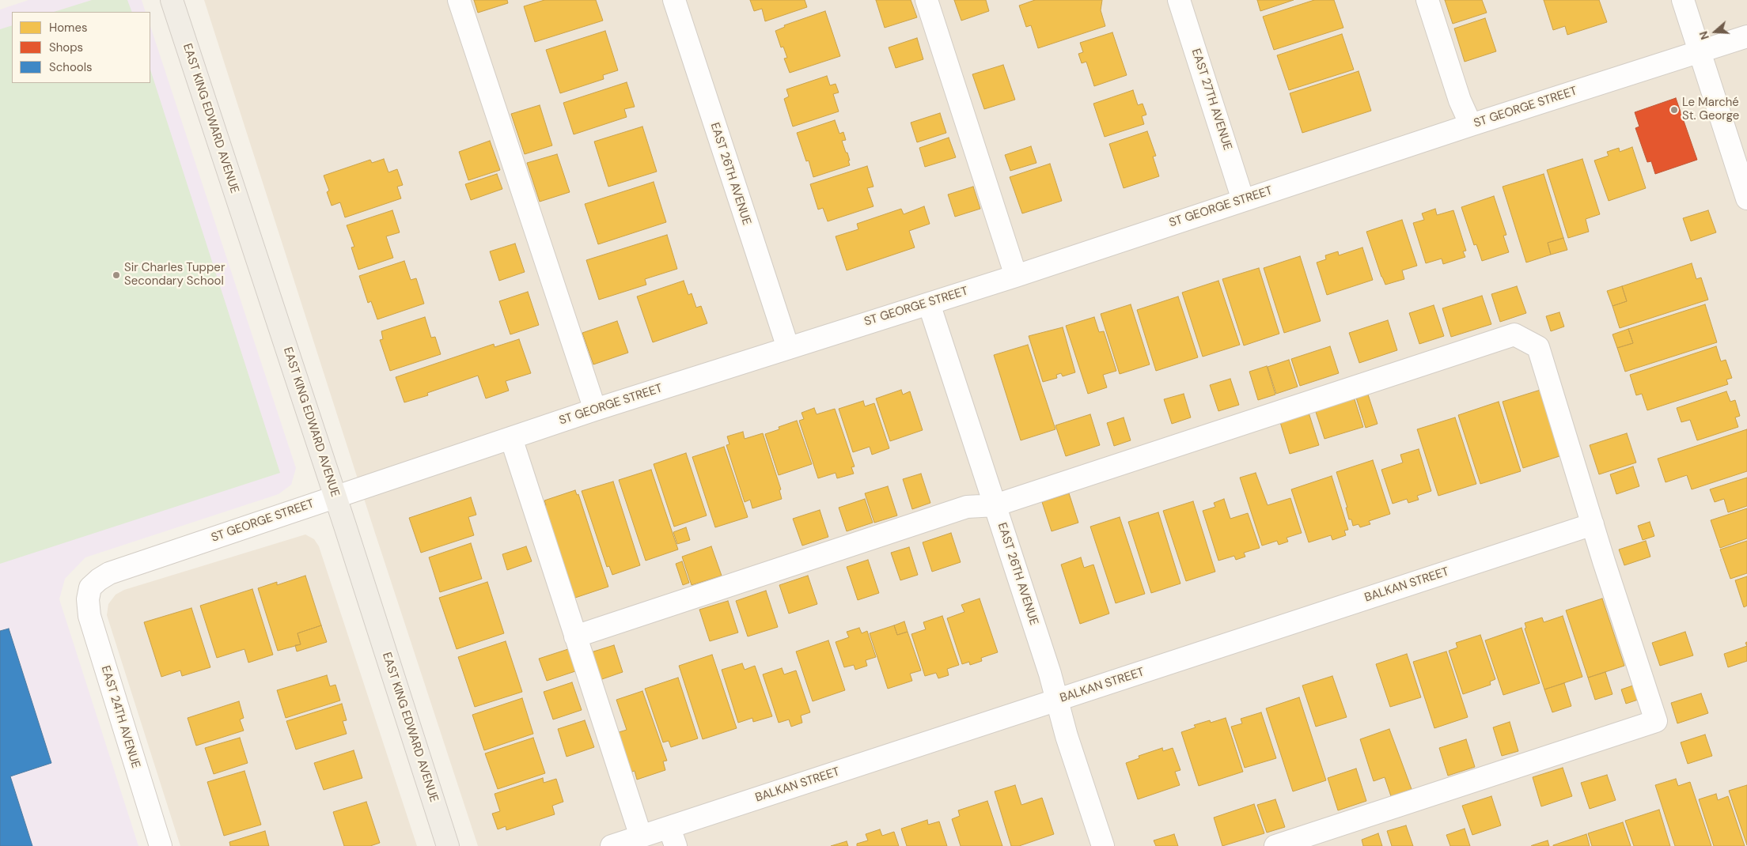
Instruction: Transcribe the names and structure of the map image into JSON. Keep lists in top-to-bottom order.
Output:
{
  "streets": {
    "main road": ["EAST KING EDWARD AVENUE"],
    "street": [
      "EAST 27TH AVENUE",
      "ST GEORGE STREET",
      "EAST 26TH AVENUE",
      "BALKAN STREET",
      "EAST 24TH AVENUE"
    ]
  },
  "crossings": [
    ["EAST 27TH AVENUE", "ST GEORGE STREET"],
    ["ST GEORGE STREET", "EAST KING EDWARD AVENUE"],
    ["ST GEORGE STREET", "EAST 26TH AVENUE"],
    ["ST GEORGE STREET", "EAST 24TH AVENUE"],
    ["EAST 26TH AVENUE", "BALKAN STREET"]
  ],
  "places": ["Le Marché St. George", "Sir Charles Tupper Secondary School"],
  "legend": ["Homes", "Shops", "Schools"],
  "north": "left"
}
